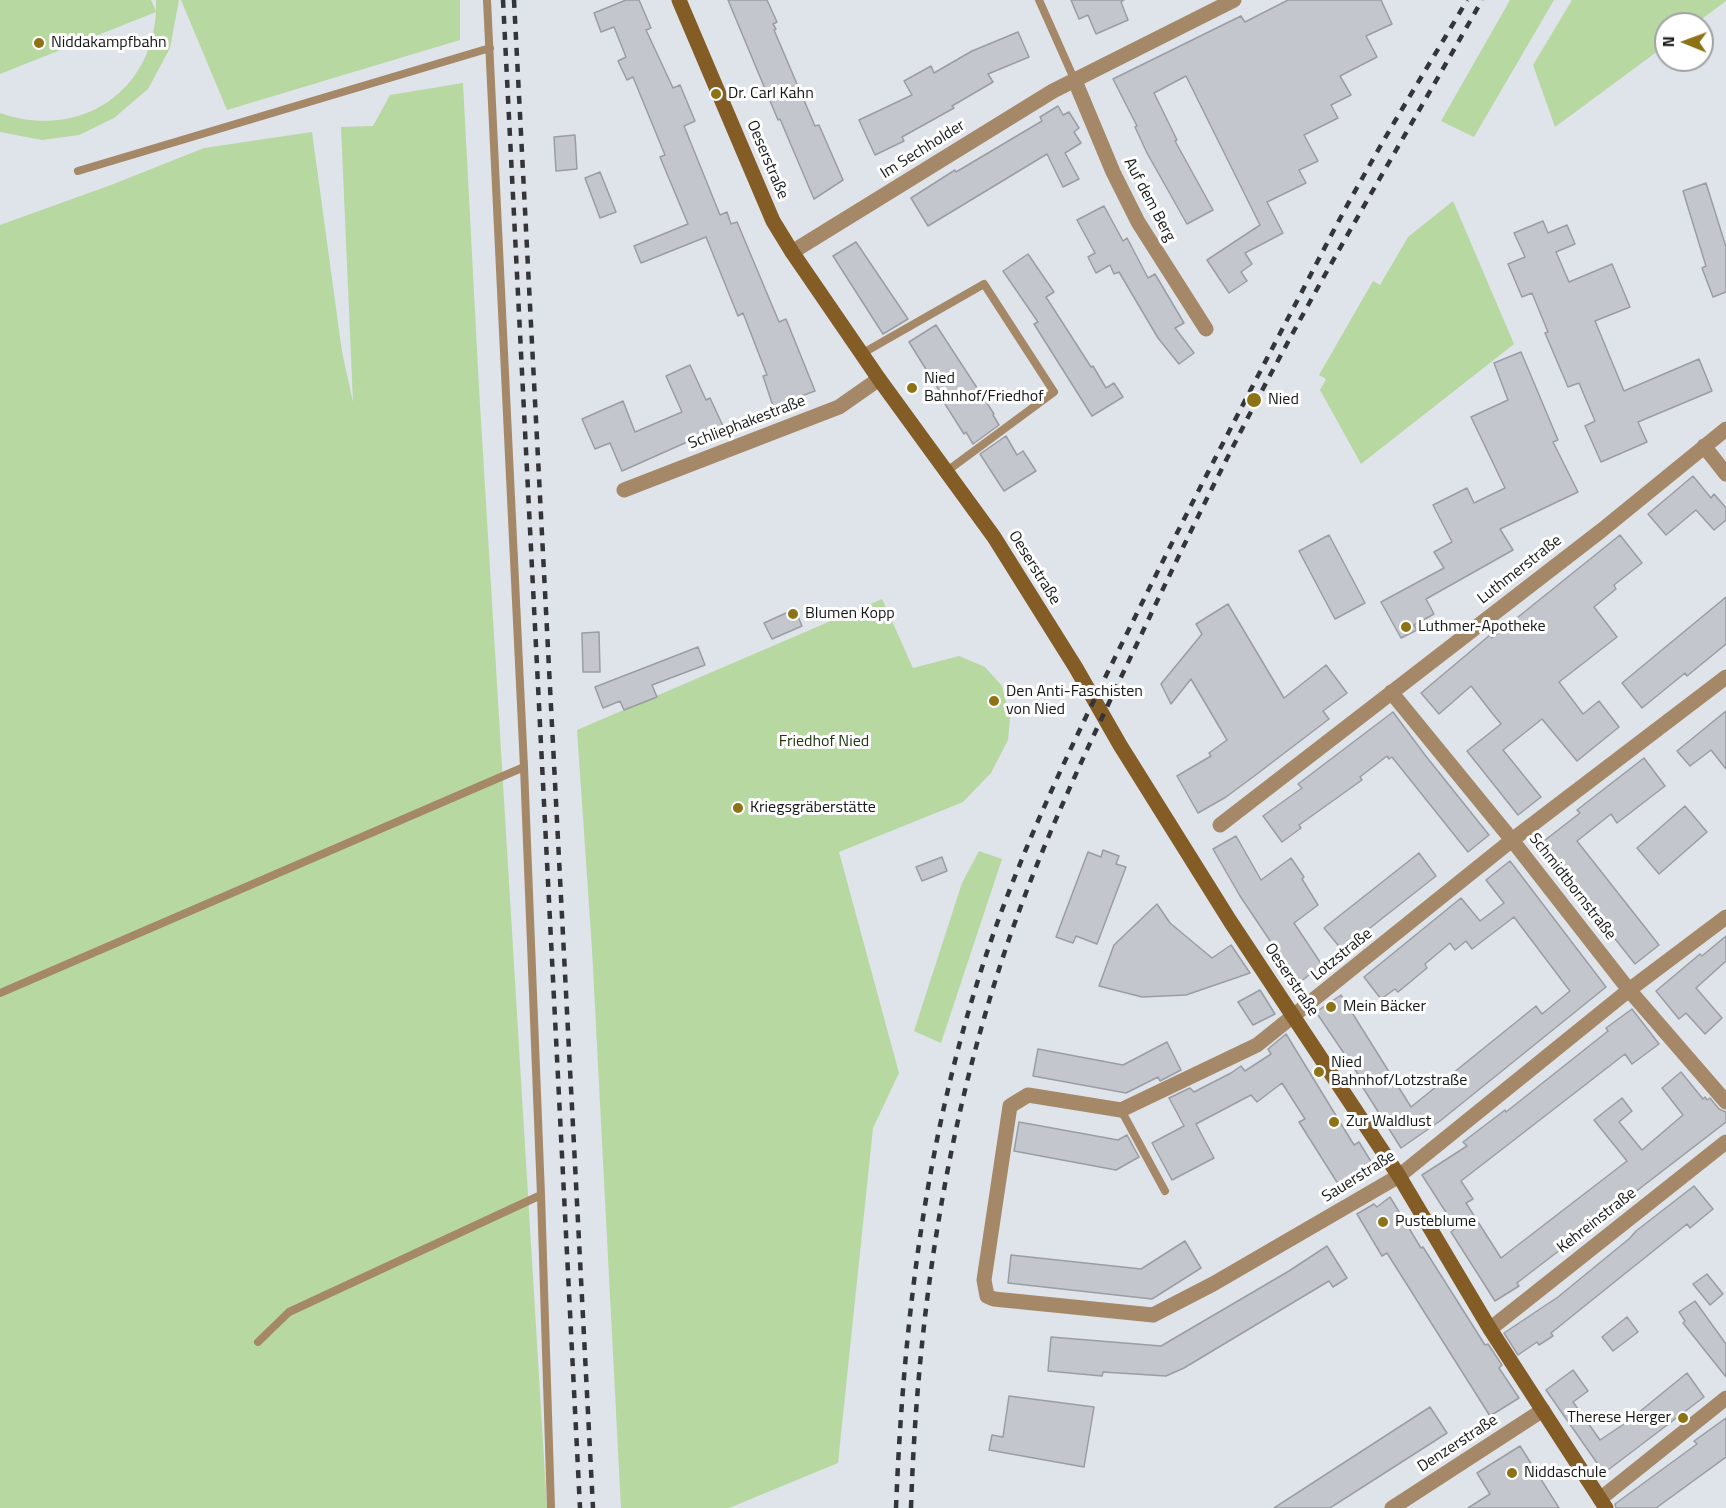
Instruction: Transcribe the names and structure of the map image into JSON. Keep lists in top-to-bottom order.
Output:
{
  "streets": {
    "street": [
      "Im Sechholder",
      "Oeserstraße",
      "Auf dem Berg",
      "Schliephakestraße",
      "Luthmerstraße",
      "Schmidtbornstraße",
      "Lotzstraße",
      "Sauerstraße",
      "Kehreinstraße",
      "Denzerstraße"
    ]
  },
  "crossings": [
    ["Im Sechholder", "Oeserstraße"],
    ["Im Sechholder", "Auf dem Berg"],
    ["Oeserstraße", "Schliephakestraße"],
    ["Oeserstraße", "Lotzstraße"],
    ["Oeserstraße", "Sauerstraße"],
    ["Oeserstraße", "Kehreinstraße"],
    ["Oeserstraße", "Denzerstraße"],
    ["Luthmerstraße", "Schmidtbornstraße"],
    ["Schmidtbornstraße", "Lotzstraße"],
    ["Schmidtbornstraße", "Sauerstraße"],
    ["Lotzstraße", "Sauerstraße"]
  ],
  "parks": ["Friedhof Nied"],
  "places": [
    "Niddakampfbahn",
    "Dr. Carl Kahn",
    "Nied Bahnhof/Friedhof",
    "Nied",
    "Blumen Kopp",
    "Luthmer-Apotheke",
    "Den Anti-Faschisten von Nied",
    "Kriegsgräberstätte",
    "Mein Bäcker",
    "Nied Bahnhof/Lotzstraße",
    "Zur Waldlust",
    "Pusteblume",
    "Therese Herger",
    "Niddaschule"
  ],
  "north": "left"
}
